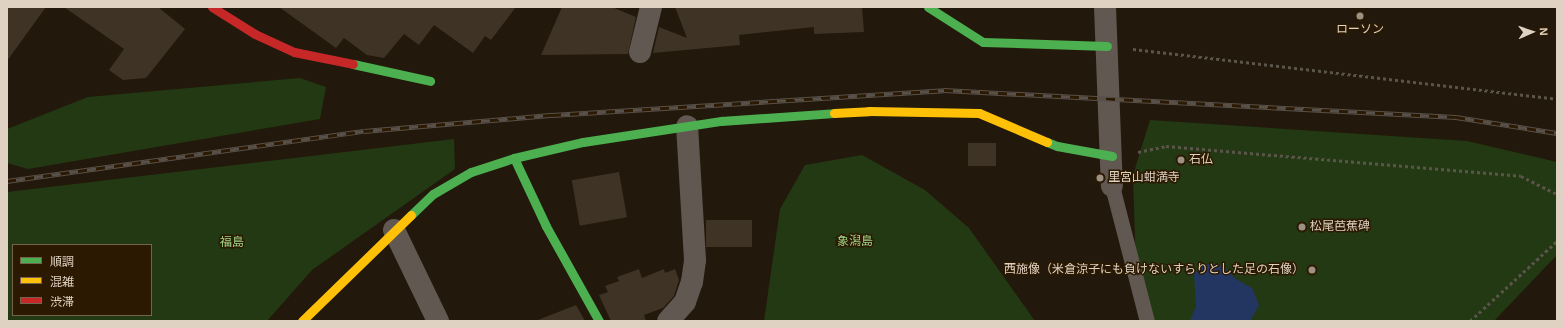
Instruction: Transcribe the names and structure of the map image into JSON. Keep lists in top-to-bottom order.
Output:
{
  "parks": ["象潟島", "福島"],
  "places": [
    "ローソン",
    "石仏",
    "里宮山蚶満寺",
    "松尾芭蕉碑",
    "西施像（米倉涼子にも負けないすらりとした足の石像）"
  ],
  "legend": ["順調", "混雑", "渋滞"],
  "north": "right"
}
